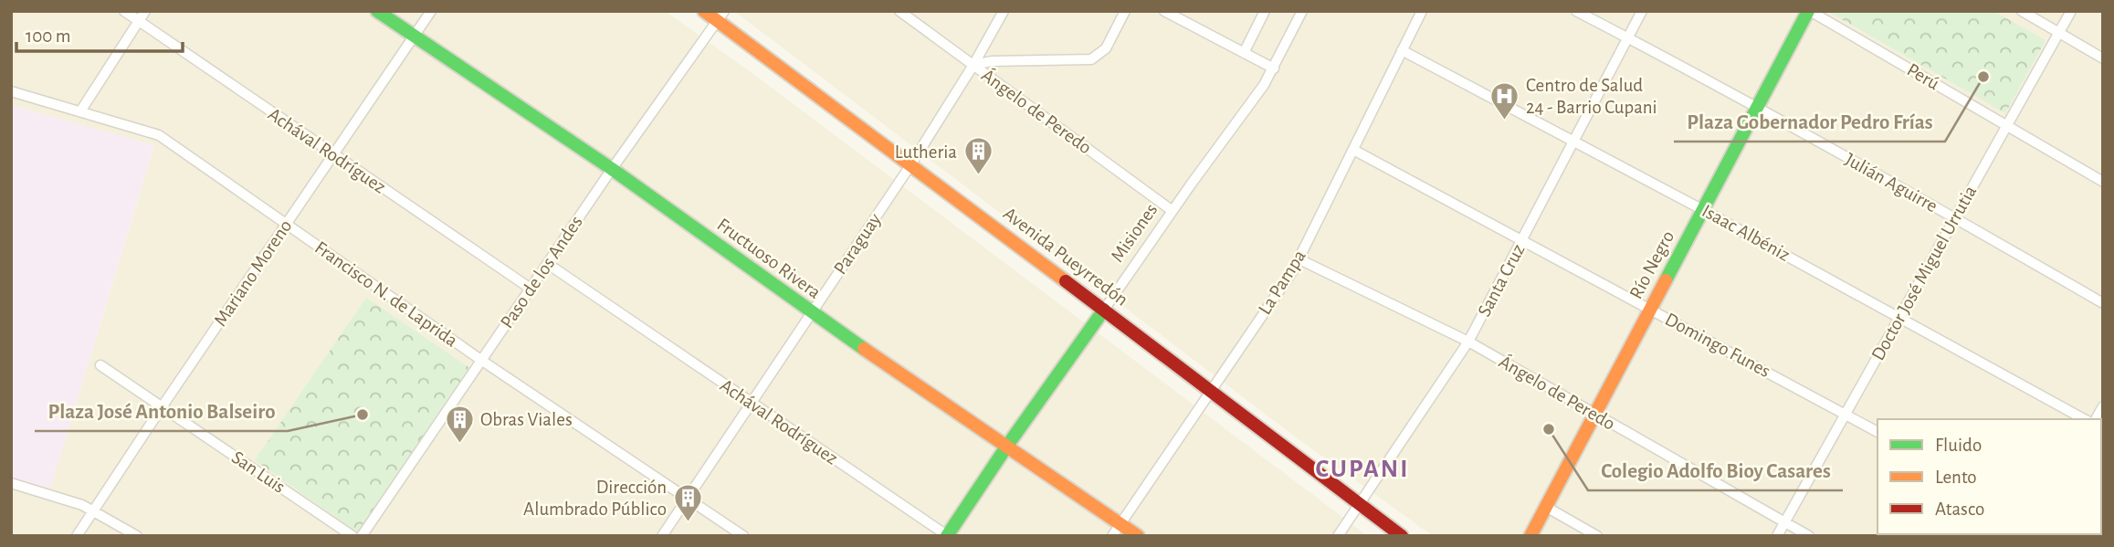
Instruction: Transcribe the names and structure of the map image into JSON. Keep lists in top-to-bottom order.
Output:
{
  "streets": {
    "street": [
      "Perú",
      "Ángelo de Peredo",
      "Achával Rodríguez",
      "Julián Aguirre",
      "Misiones",
      "Isaac Albéniz",
      "Paraguay",
      "Avenida Pueyrredón",
      "Fructuoso Rivera",
      "Río Negro",
      "Paso de los Andes",
      "Mariano Moreno",
      "Doctor José Miguel Urrutia",
      "Santa Cruz",
      "La Pampa",
      "Francisco N. de Laprida",
      "Domingo Funes",
      "San Luis"
    ]
  },
  "crossings": [
    ["Perú", "Río Negro"],
    ["Perú", "Doctor José Miguel Urrutia"],
    ["Ángelo de Peredo", "Misiones"],
    ["Ángelo de Peredo", "Paraguay"],
    ["Ángelo de Peredo", "Río Negro"],
    ["Ángelo de Peredo", "Doctor José Miguel Urrutia"],
    ["Ángelo de Peredo", "Santa Cruz"],
    ["Ángelo de Peredo", "La Pampa"],
    ["Achával Rodríguez", "Misiones"],
    ["Achával Rodríguez", "Paraguay"],
    ["Achával Rodríguez", "Paso de los Andes"],
    ["Achával Rodríguez", "Mariano Moreno"],
    ["Julián Aguirre", "Río Negro"],
    ["Julián Aguirre", "Doctor José Miguel Urrutia"],
    ["Julián Aguirre", "Santa Cruz"],
    ["Misiones", "Avenida Pueyrredón"],
    ["Misiones", "Fructuoso Rivera"],
    ["Isaac Albéniz", "Río Negro"],
    ["Isaac Albéniz", "Doctor José Miguel Urrutia"],
    ["Isaac Albéniz", "Santa Cruz"],
    ["Isaac Albéniz", "La Pampa"],
    ["Paraguay", "Avenida Pueyrredón"],
    ["Paraguay", "Fructuoso Rivera"],
    ["Paraguay", "Francisco N. de Laprida"],
    ["Avenida Pueyrredón", "Paso de los Andes"],
    ["Avenida Pueyrredón", "Santa Cruz"],
    ["Avenida Pueyrredón", "La Pampa"],
    ["Fructuoso Rivera", "Paso de los Andes"],
    ["Fructuoso Rivera", "Mariano Moreno"],
    ["Fructuoso Rivera", "La Pampa"],
    ["Río Negro", "Domingo Funes"],
    ["Paso de los Andes", "Francisco N. de Laprida"],
    ["Mariano Moreno", "Francisco N. de Laprida"],
    ["Mariano Moreno", "San Luis"],
    ["Doctor José Miguel Urrutia", "Domingo Funes"],
    ["Santa Cruz", "Domingo Funes"],
    ["La Pampa", "Domingo Funes"]
  ],
  "districts": ["CUPANI"],
  "places": {
    "other": ["Plaza Gobernador Pedro Frías", "Plaza José Antonio Balseiro", "Colegio Adolfo Bioy Casares"],
    "hospital": ["Centro de Salud 24 - Barrio Cupani"],
    "building": ["Lutheria", "Obras Viales", "Dirección Alumbrado Público"]
  },
  "legend": ["Fluido", "Lento", "Atasco"],
  "scale_bar": "100 m"
}
